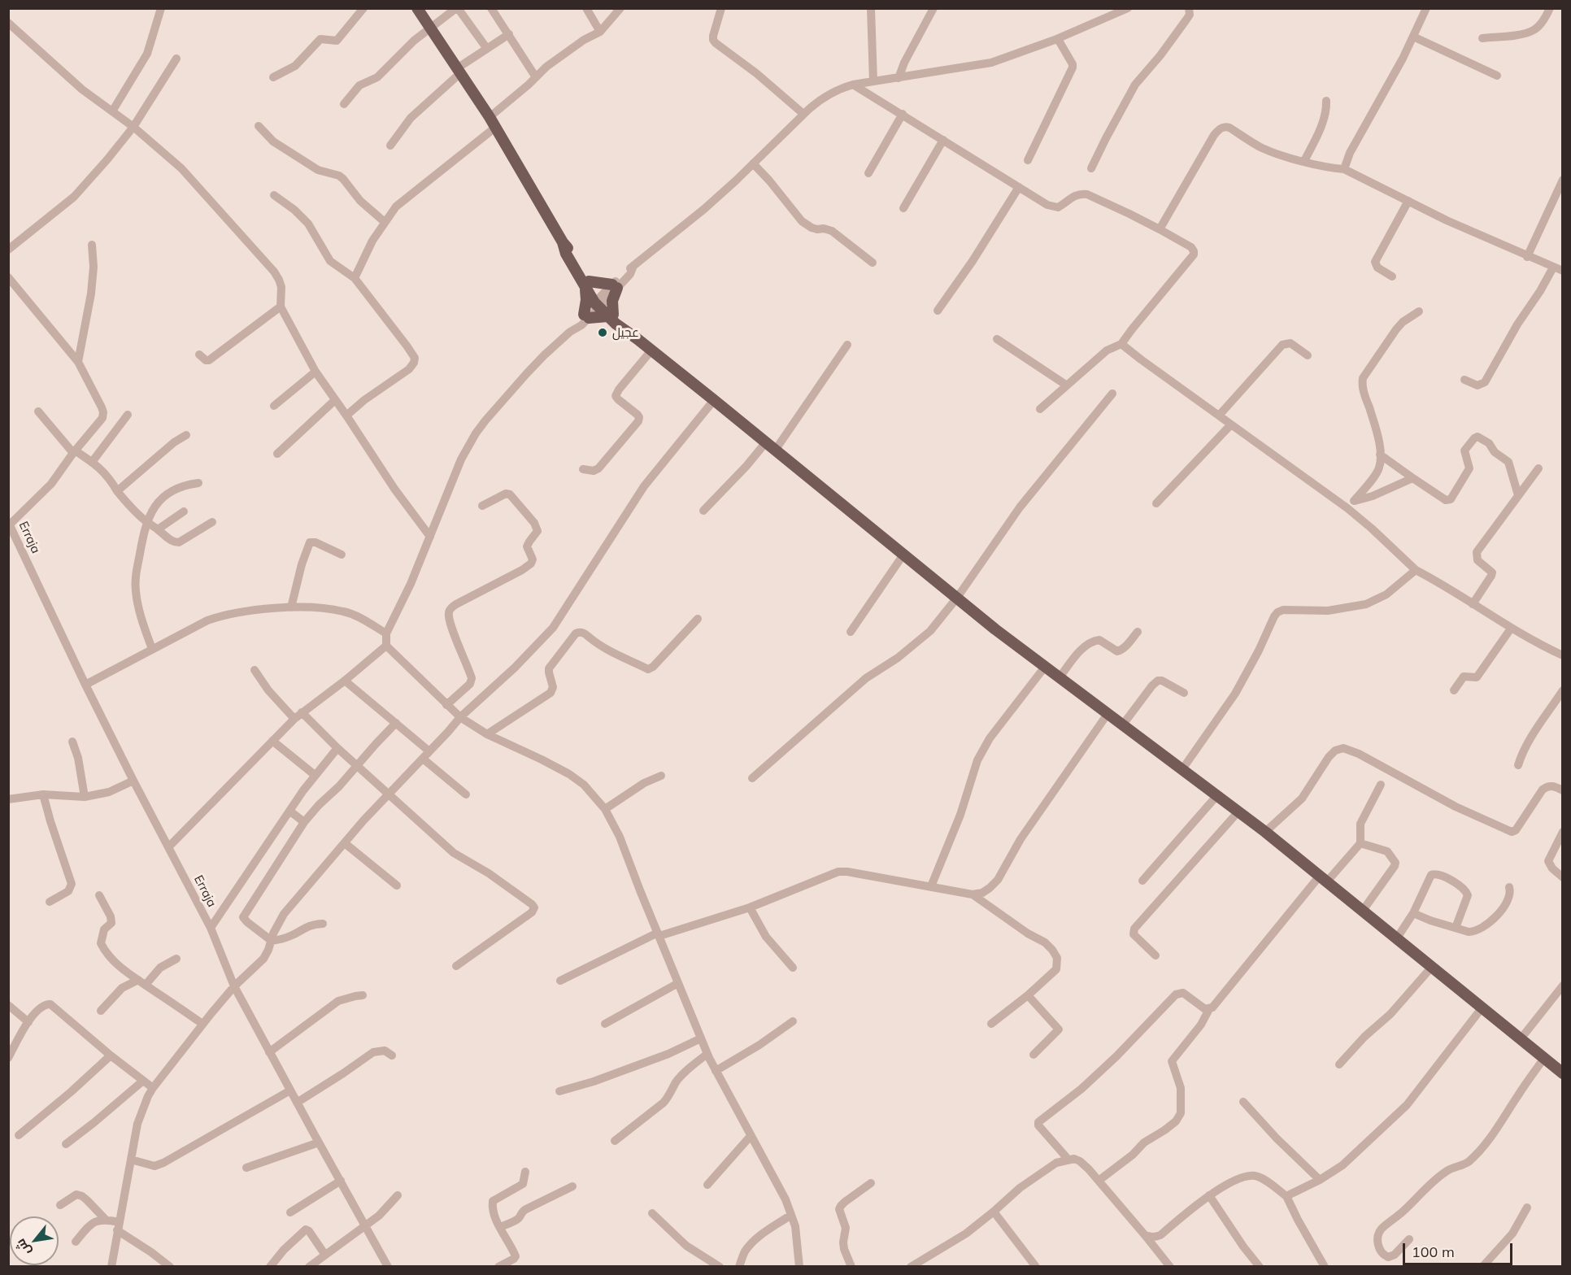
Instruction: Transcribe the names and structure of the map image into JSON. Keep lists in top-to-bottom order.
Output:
{
  "streets": {
    "street": ["Erraja"]
  },
  "places": ["عجيل"],
  "scale_bar": "100 m",
  "north": "bottom left"
}
